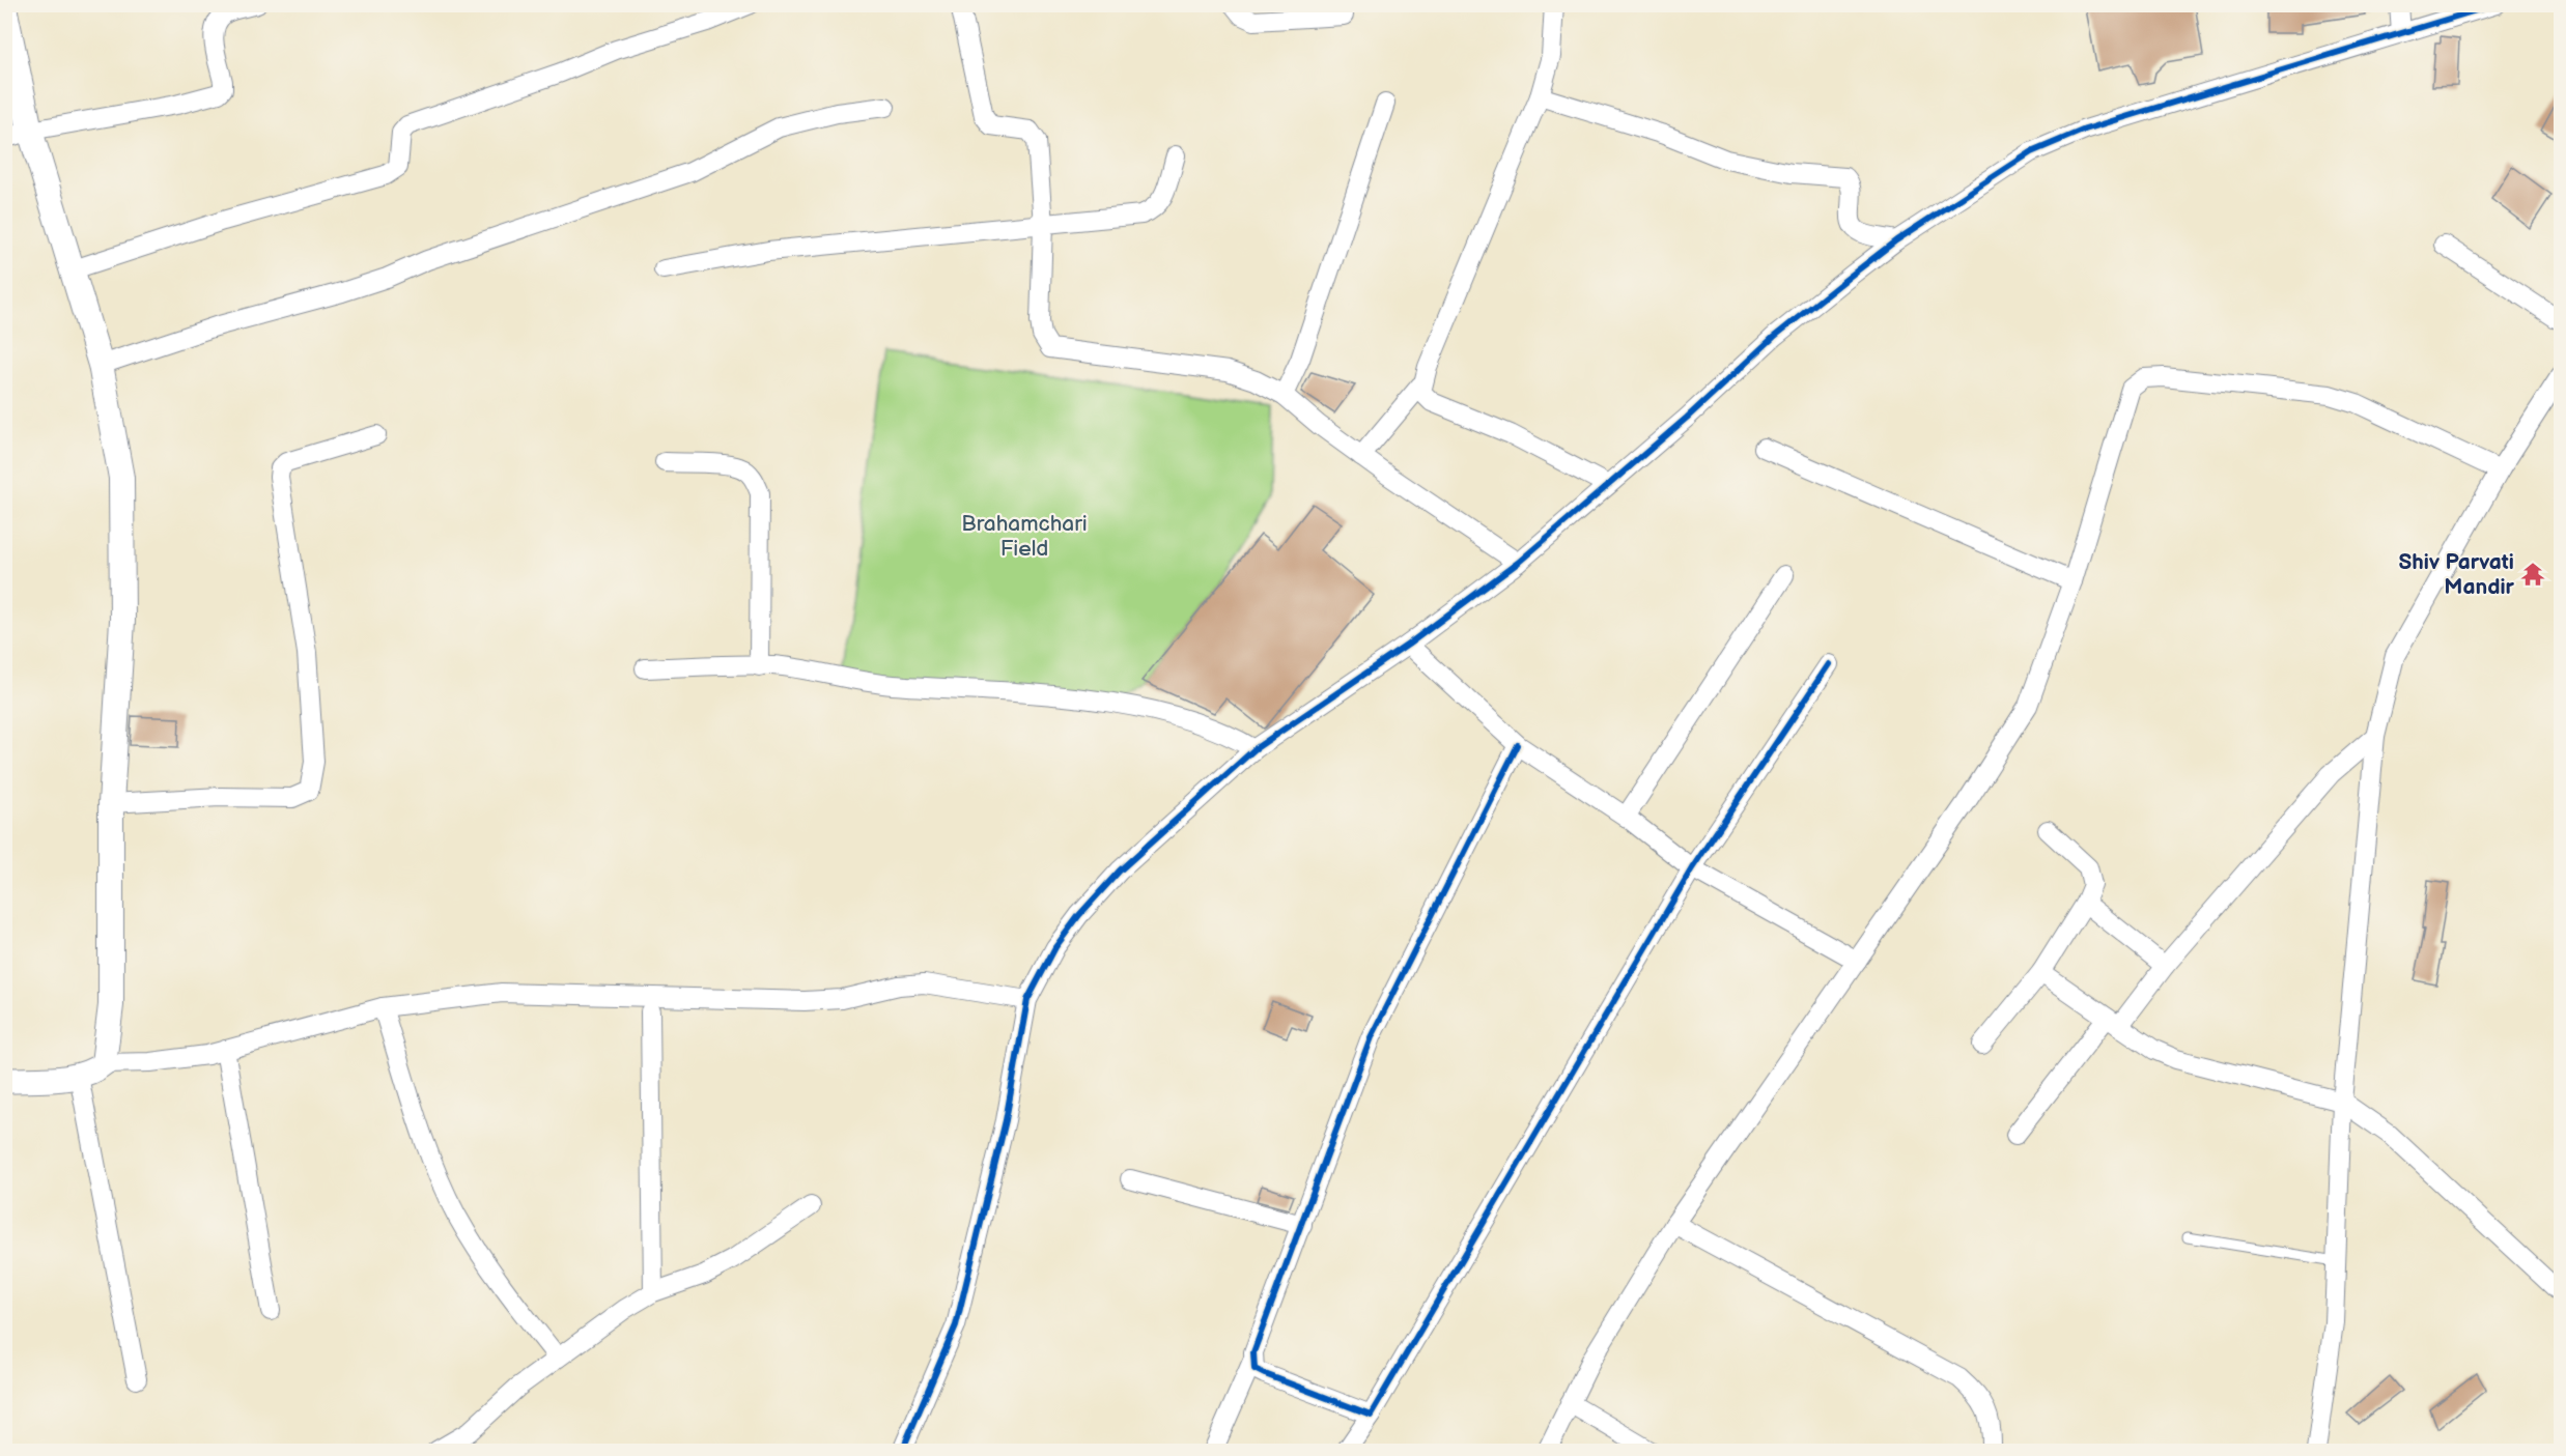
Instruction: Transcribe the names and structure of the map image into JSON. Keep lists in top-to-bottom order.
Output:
{
  "parks": ["Brahamchari Field"],
  "places": {
    "temple": ["Shiv Parvati Mandir"]
  }
}
